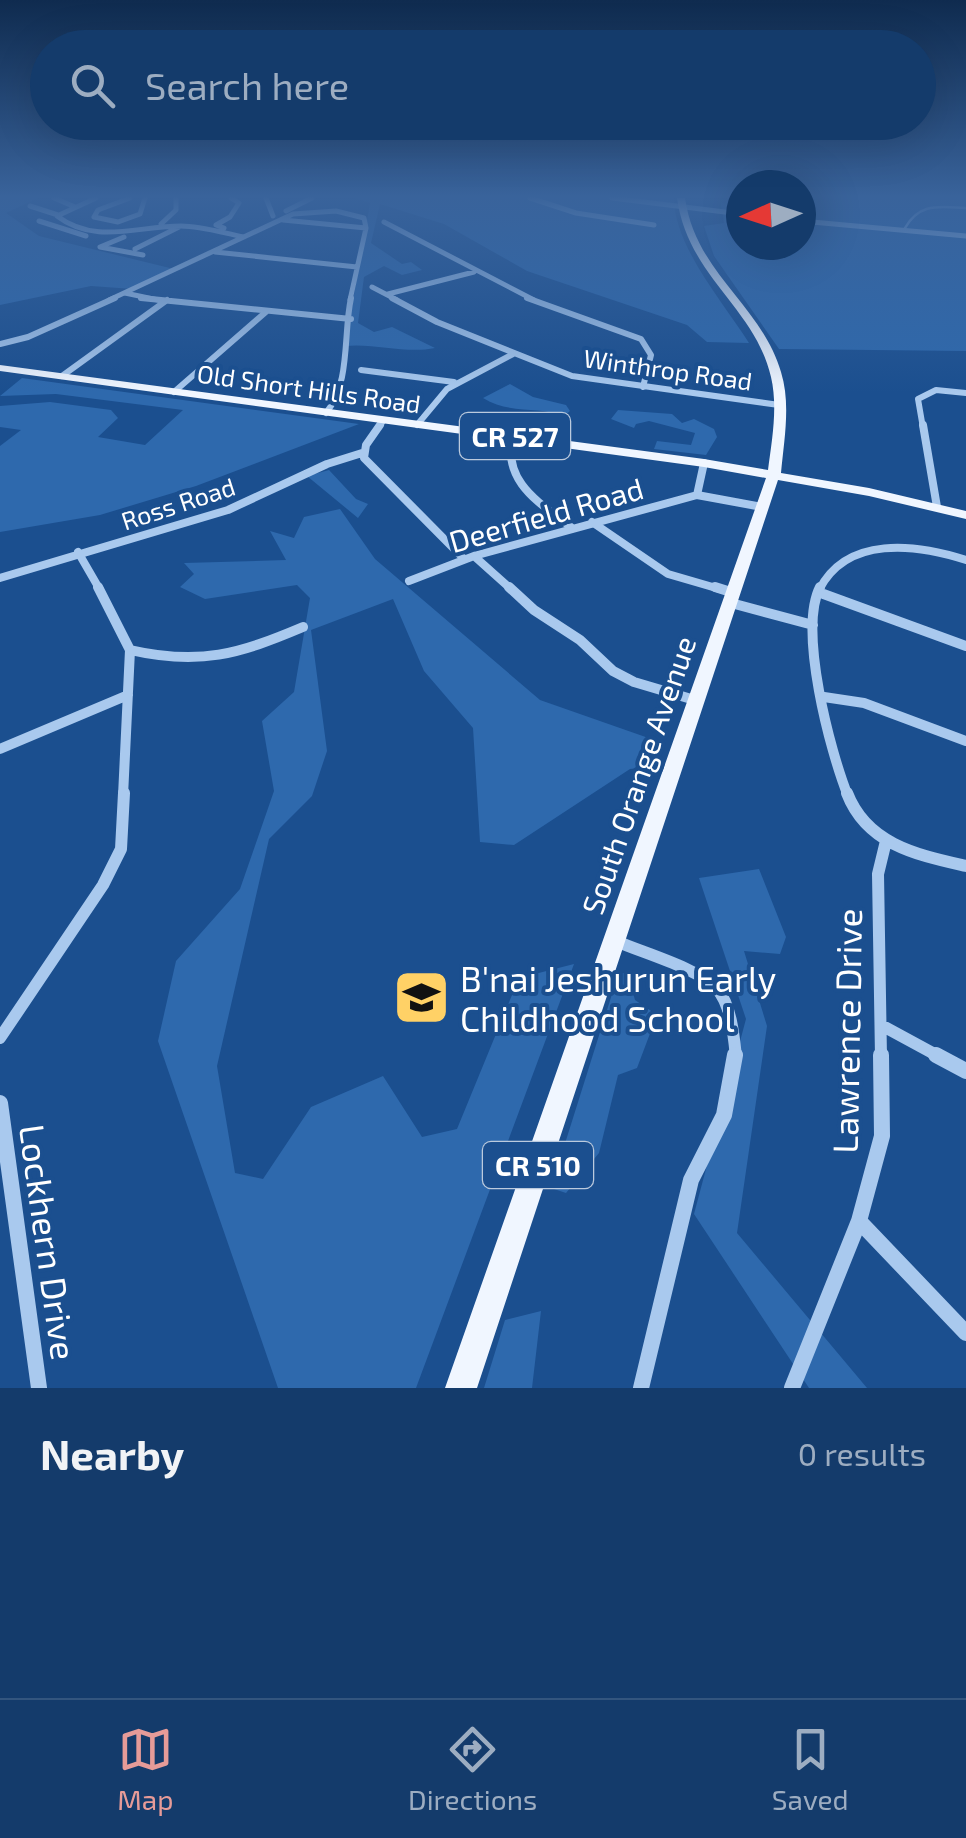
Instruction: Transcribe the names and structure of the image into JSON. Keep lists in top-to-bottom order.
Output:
{
  "streets": {
    "main road": [
      "Old Short Hills Road",
      "CR 527",
      "South Orange Avenue",
      "CR 510"
    ],
    "street": [
      "Winthrop Road",
      "Ross Road",
      "Deerfield Road",
      "Lawrence Drive",
      "Lockhern Drive"
    ]
  },
  "crossings": [
    ["Winthrop Road", "South Orange Avenue"],
    ["Old Short Hills Road", "South Orange Avenue"],
    ["Deerfield Road", "South Orange Avenue"]
  ],
  "places": {
    "school or university": ["B'nai Jeshurun Early Childhood School"]
  },
  "north": "left",
  "page": {
    "search": "Search here",
    "heading": ["Nearby", "0 results"],
    "nav": ["Map", "Directions", "Saved"]
  }
}
